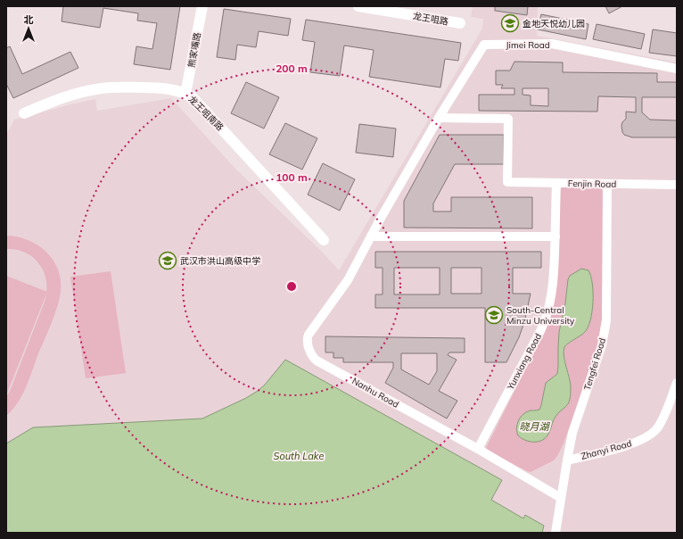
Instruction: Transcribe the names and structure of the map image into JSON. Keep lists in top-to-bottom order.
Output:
{
  "streets": {
    "street": [
      "龙王咀路",
      "Jimei Road",
      "熊家嘴路",
      "龙王咀南路",
      "Fenjin Road",
      "Yunxiang Road",
      "Tengfei Road",
      "Nanhu Road",
      "Zhanyi Road"
    ]
  },
  "crossings": [
    ["Jimei Road", "Fenjin Road"],
    ["Jimei Road", "Nanhu Road"],
    ["熊家嘴路", "龙王咀南路"],
    ["Fenjin Road", "Yunxiang Road"],
    ["Fenjin Road", "Tengfei Road"],
    ["Fenjin Road", "Nanhu Road"],
    ["Yunxiang Road", "Nanhu Road"],
    ["Tengfei Road", "Nanhu Road"],
    ["Tengfei Road", "Zhanyi Road"]
  ],
  "water": ["晓月湖", "South Lake"],
  "places": {
    "school or university": ["金地天悦幼儿园", "武汉市洪山高级中学", "South-Central Minzu University"]
  },
  "north": "top",
  "rings": ["200 m", "100 m"]
}
